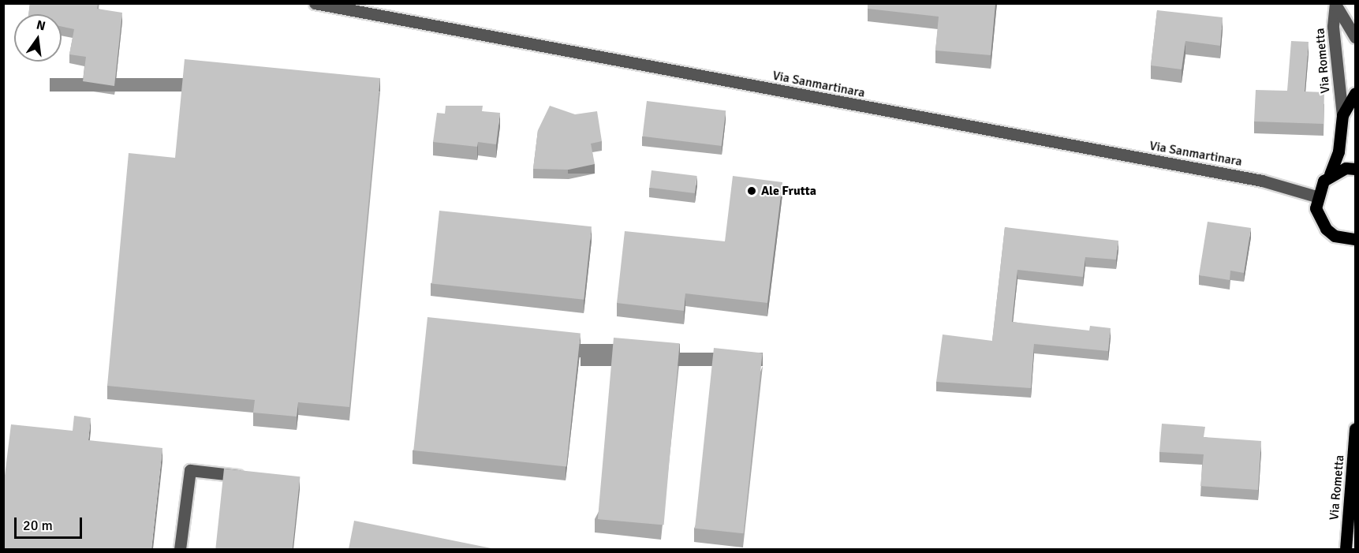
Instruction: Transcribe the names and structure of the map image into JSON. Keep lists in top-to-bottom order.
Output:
{
  "streets": {
    "main road": ["Via Rometta"],
    "street": ["Via Sanmartinara"]
  },
  "crossings": [
    ["Via Rometta", "Via Sanmartinara"]
  ],
  "places": ["Ale Frutta"],
  "scale_bar": "20 m",
  "north": "top"
}
